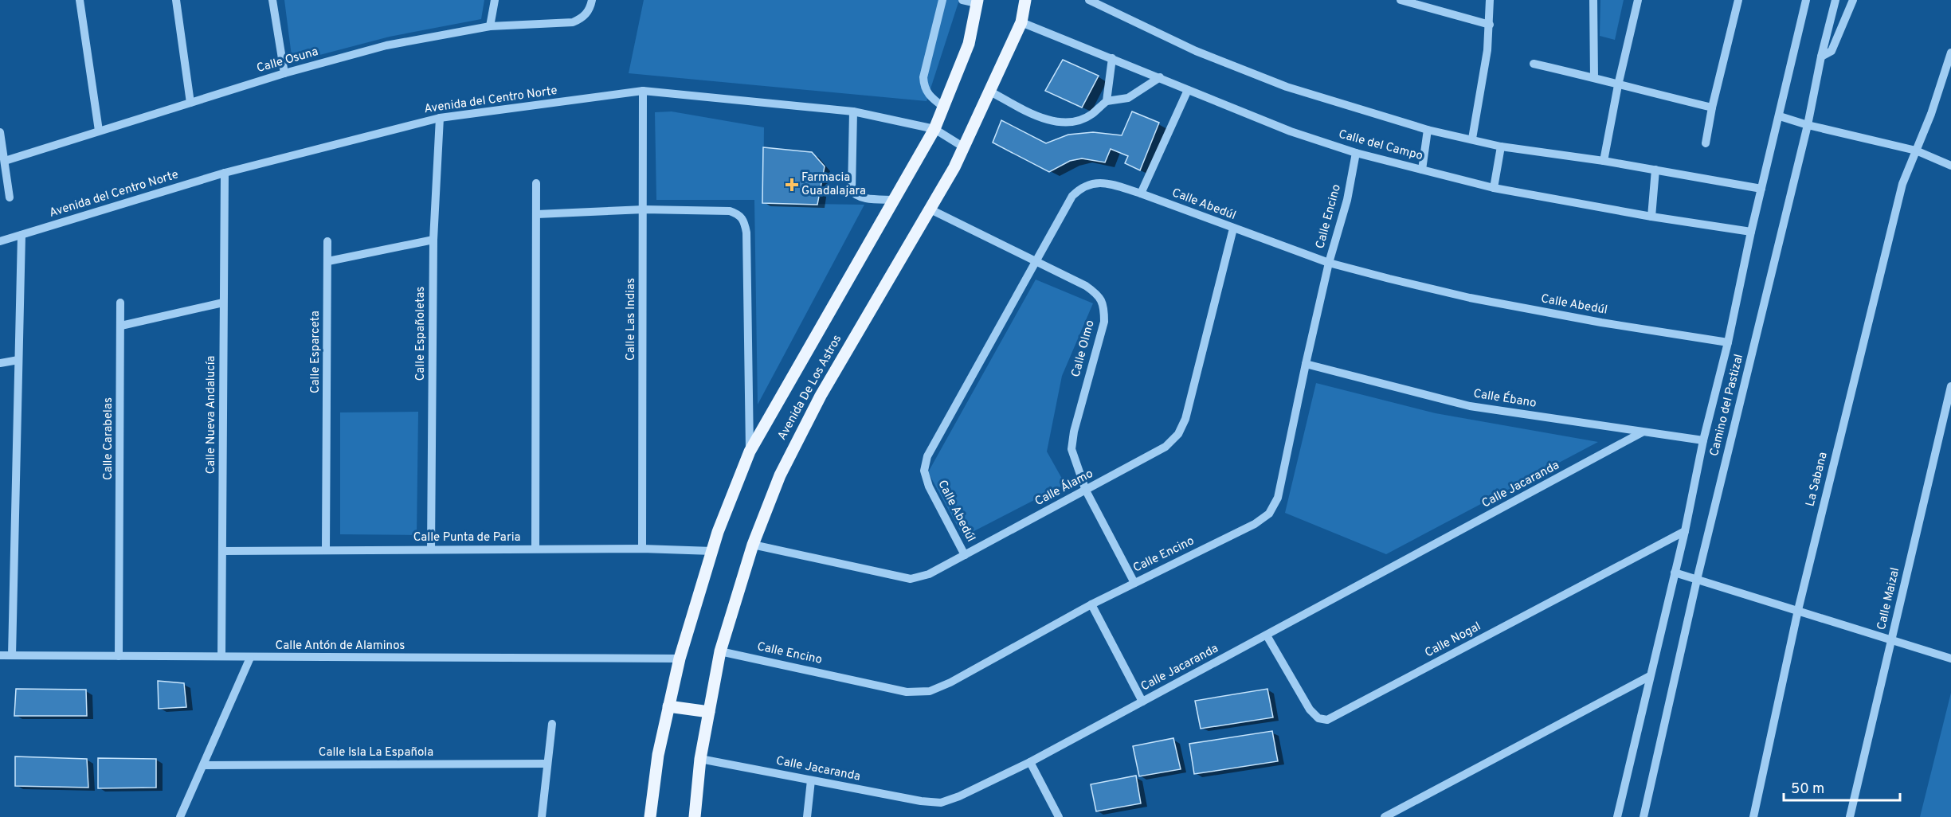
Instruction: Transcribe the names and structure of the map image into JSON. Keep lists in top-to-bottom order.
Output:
{
  "streets": {
    "main road": ["Avenida De Los Astros"],
    "street": [
      "Calle Osuna",
      "Avenida del Centro Norte",
      "Calle del Campo",
      "Calle Abedúl",
      "Calle Encino",
      "Calle Las Indias",
      "Calle Españoletas",
      "Calle Olmo",
      "Calle Esparceta",
      "Calle Ébano",
      "Camino del Pastizal",
      "Calle Nueva Andalucía",
      "Calle Carabelas",
      "La Sabana",
      "Calle Jacaranda",
      "Calle Álamo",
      "Calle Punta de Paria",
      "Calle Maizal",
      "Calle Nogal",
      "Calle Antón de Alaminos",
      "Calle Isla La Española"
    ]
  },
  "crossings": [
    ["Avenida del Centro Norte", "Calle Las Indias"],
    ["Avenida del Centro Norte", "Calle Españoletas"],
    ["Avenida del Centro Norte", "Avenida De Los Astros"],
    ["Avenida del Centro Norte", "Calle Nueva Andalucía"],
    ["Calle del Campo", "Calle Encino"],
    ["Calle del Campo", "Avenida De Los Astros"],
    ["Calle del Campo", "Camino del Pastizal"],
    ["Calle Abedúl", "Calle Encino"],
    ["Calle Abedúl", "Calle Olmo"],
    ["Calle Abedúl", "Camino del Pastizal"],
    ["Calle Abedúl", "Calle Álamo"],
    ["Calle Encino", "Calle Olmo"],
    ["Calle Encino", "Avenida De Los Astros"],
    ["Calle Encino", "Calle Ébano"],
    ["Calle Las Indias", "Calle Punta de Paria"],
    ["Calle Españoletas", "Calle Punta de Paria"],
    ["Calle Olmo", "Avenida De Los Astros"],
    ["Calle Olmo", "Calle Álamo"],
    ["Calle Esparceta", "Calle Punta de Paria"],
    ["Avenida De Los Astros", "Calle Jacaranda"],
    ["Avenida De Los Astros", "Calle Álamo"],
    ["Avenida De Los Astros", "Calle Punta de Paria"],
    ["Avenida De Los Astros", "Calle Antón de Alaminos"],
    ["Calle Ébano", "Camino del Pastizal"],
    ["Calle Ébano", "Calle Jacaranda"],
    ["Camino del Pastizal", "Calle Nogal"],
    ["Calle Nueva Andalucía", "Calle Punta de Paria"],
    ["Calle Nueva Andalucía", "Calle Antón de Alaminos"],
    ["Calle Carabelas", "Calle Antón de Alaminos"],
    ["Calle Jacaranda", "Calle Nogal"]
  ],
  "places": {
    "health": ["Farmacia Guadalajara"]
  },
  "scale_bar": "50 m"
}
